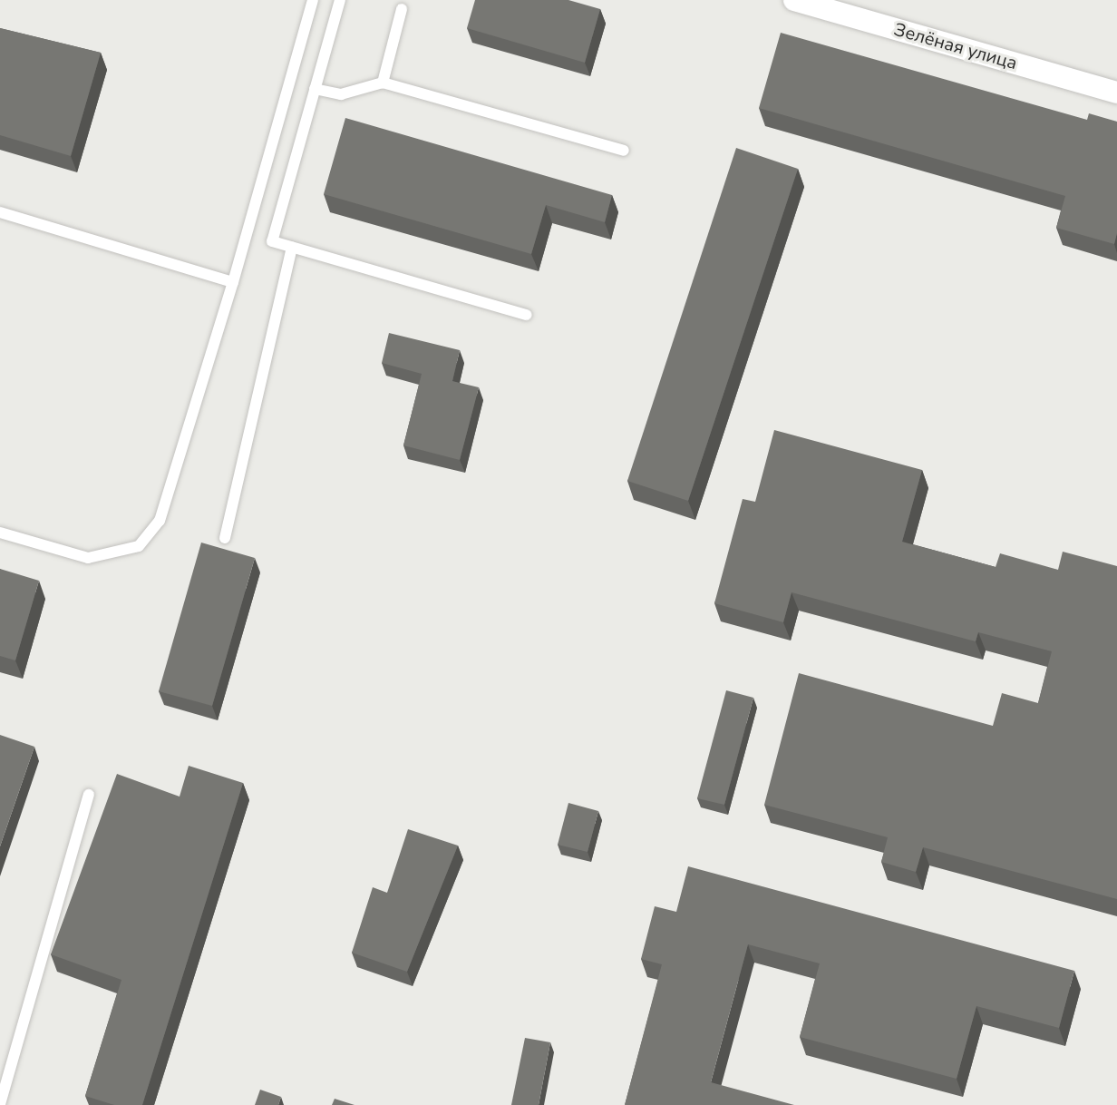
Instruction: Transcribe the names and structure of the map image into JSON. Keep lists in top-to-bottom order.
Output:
{
  "streets": {
    "street": ["Зелёная улица"]
  }
}
